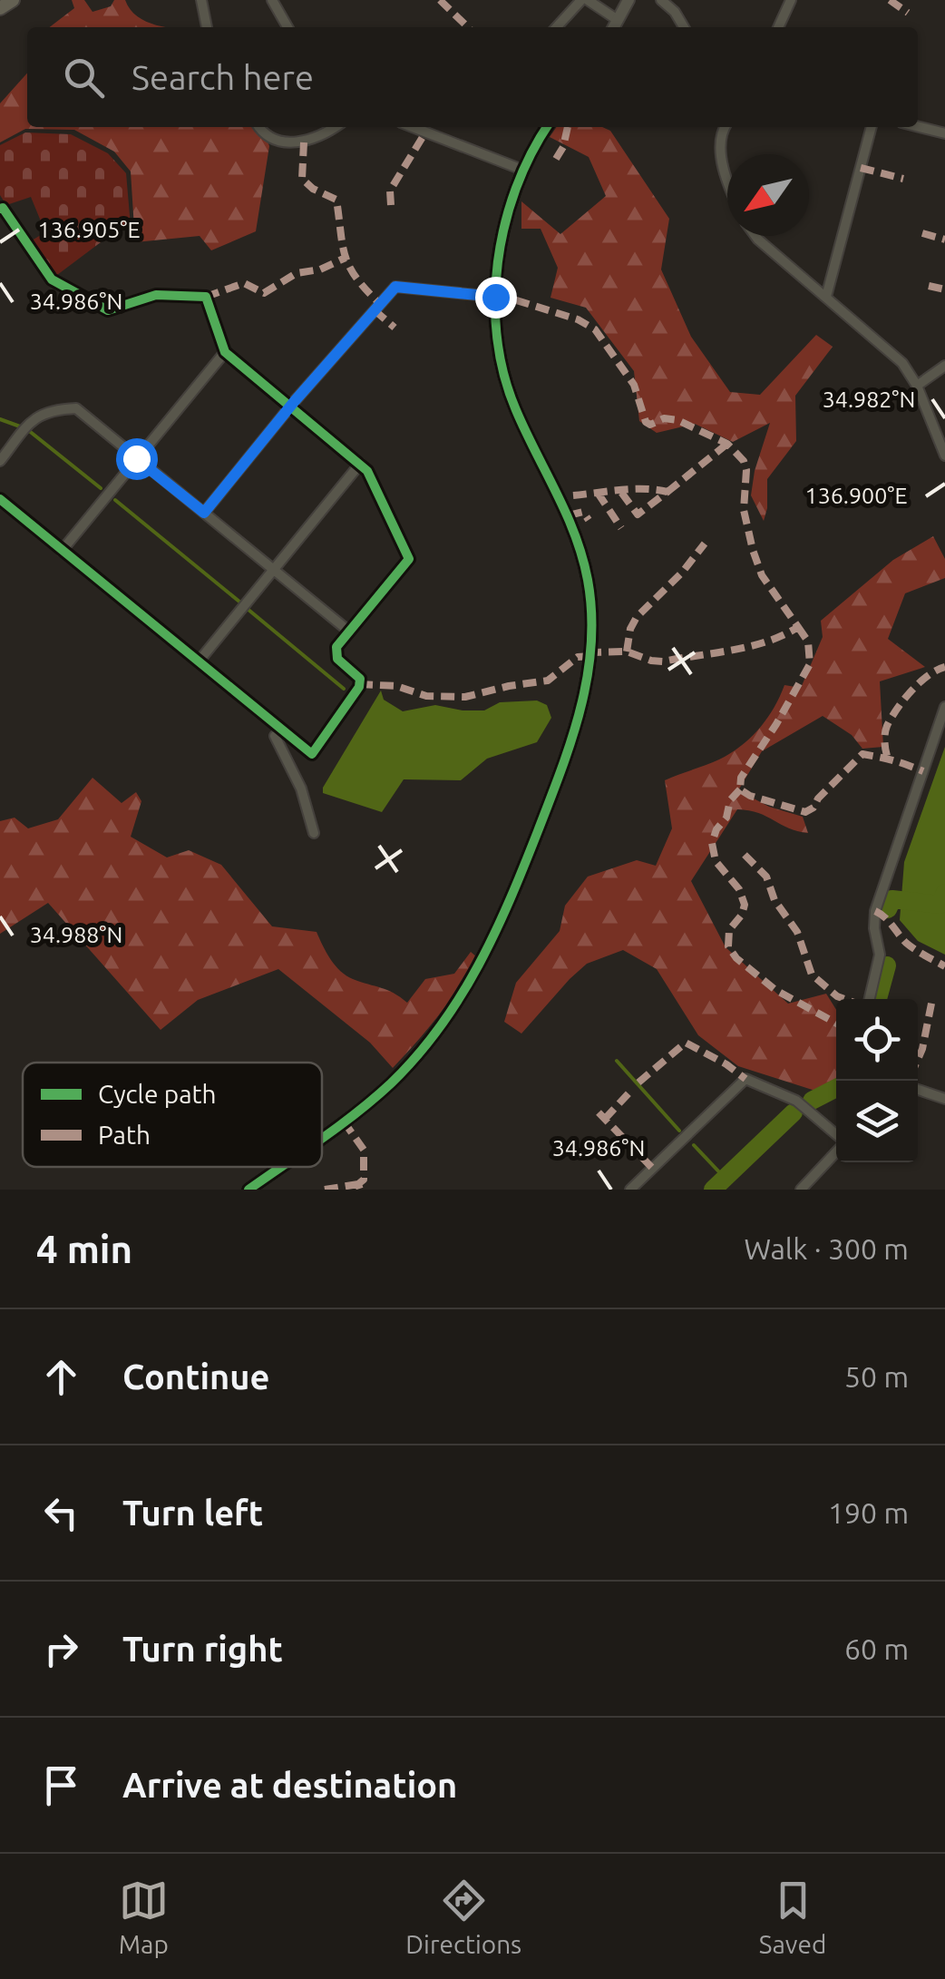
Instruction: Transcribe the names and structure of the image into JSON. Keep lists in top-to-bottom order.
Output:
{
  "legend": ["Cycle path", "Path"],
  "north": "bottom left",
  "page": {
    "search": "Search here",
    "heading": ["4 min", "Walk · 300 m"],
    "list": [
      ["Continue", "50 m"],
      ["Turn left", "190 m"],
      ["Turn right", "60 m"],
      "Arrive at destination"
    ],
    "nav": ["Map", "Directions", "Saved"]
  },
  "coordinates": [
    "136.905°E",
    "34.986°N",
    "34.982°N",
    "136.900°E",
    "34.988°N"
  ]
}
